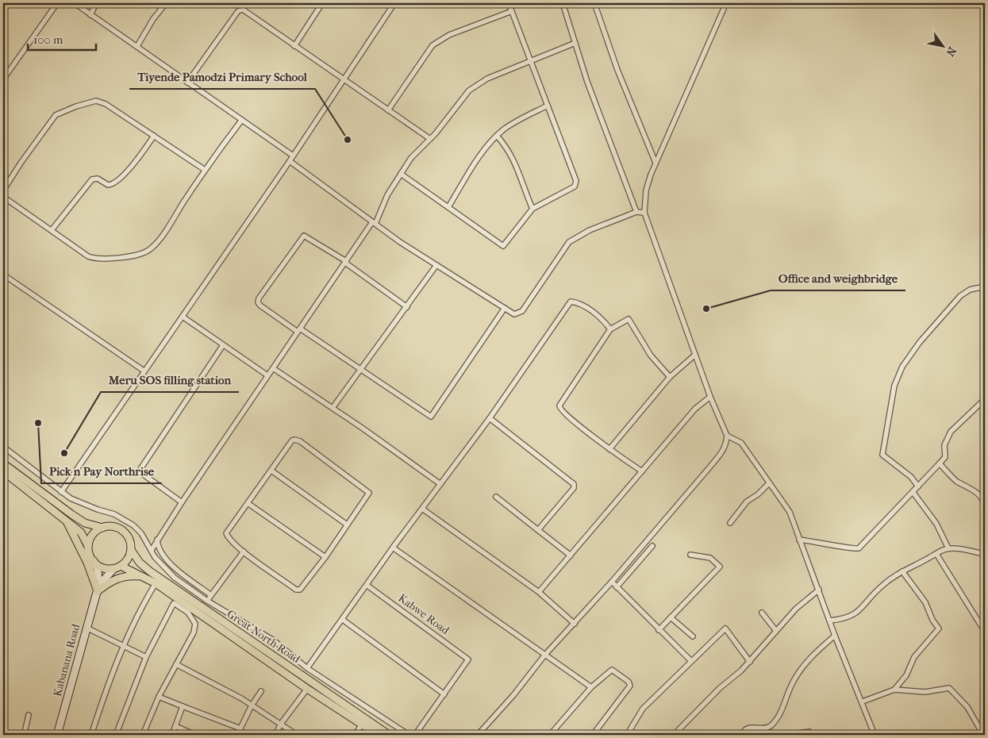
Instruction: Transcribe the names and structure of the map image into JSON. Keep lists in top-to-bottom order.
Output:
{
  "streets": {
    "main road": ["Great North Road"],
    "street": ["Kabwe Road", "Kabanana Road"]
  },
  "places": [
    "Tiyende Pamodzi Primary School",
    "Office and weighbridge",
    "Pick n Pay Northrise",
    "Meru SOS filling station"
  ],
  "scale_bar": "100 m",
  "north": "bottom right"
}
